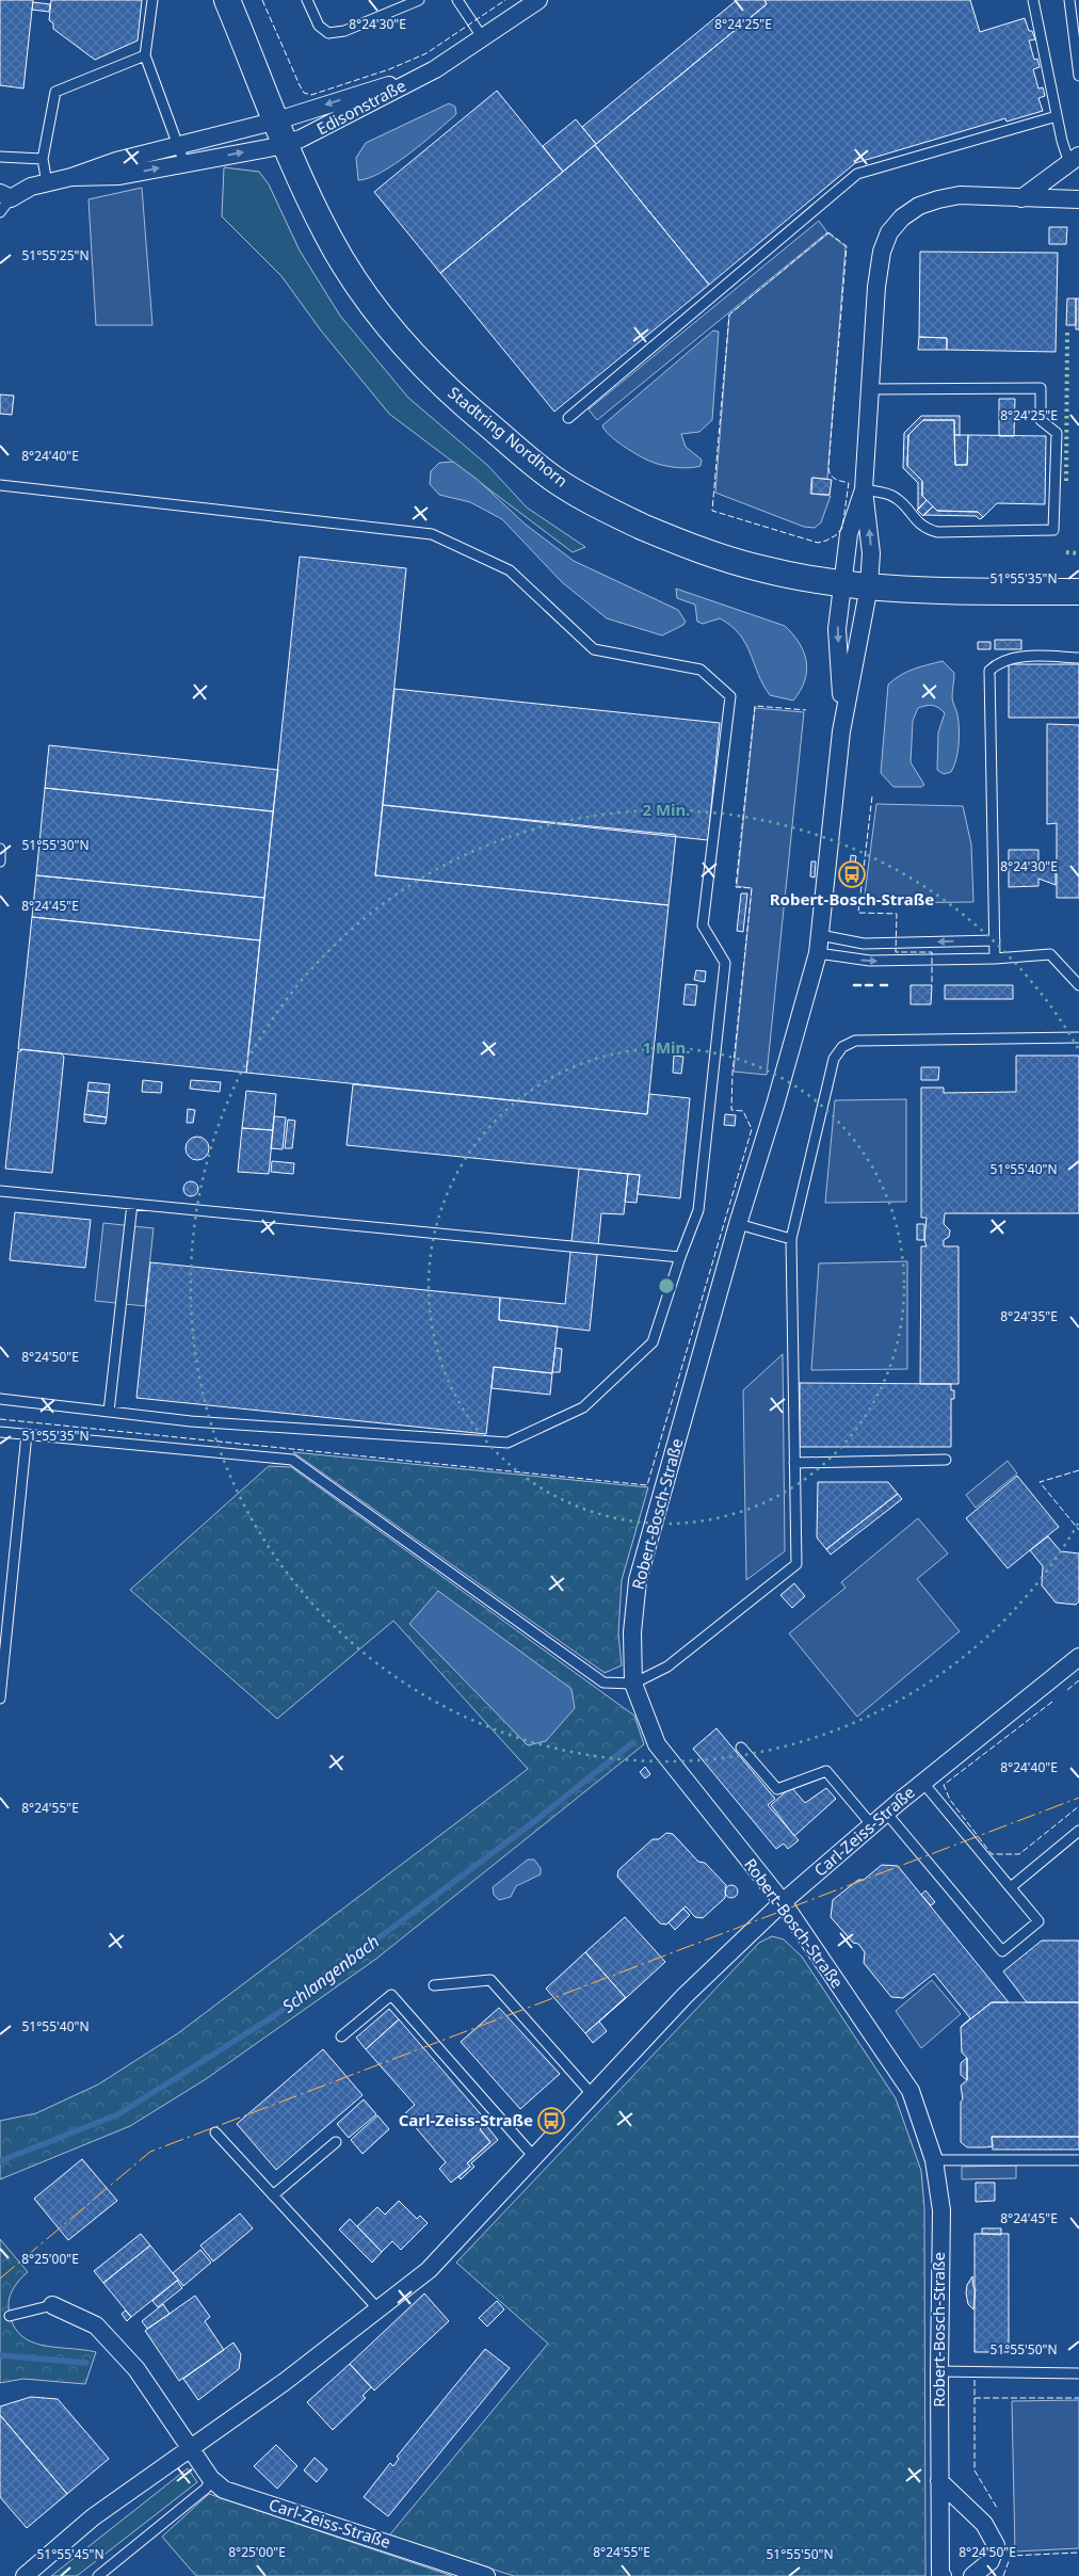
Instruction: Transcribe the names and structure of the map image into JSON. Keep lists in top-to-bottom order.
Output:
{
  "streets": {
    "main road": ["Stadtring Nordhorn"],
    "street": ["Edisonstraße", "Robert-Bosch-Straße", "Carl-Zeiss-Straße"]
  },
  "crossings": [
    ["Edisonstraße", "Stadtring Nordhorn"],
    ["Stadtring Nordhorn", "Robert-Bosch-Straße"],
    ["Robert-Bosch-Straße", "Carl-Zeiss-Straße"]
  ],
  "water": ["Schlangenbach"],
  "places": {
    "bus stop": ["Robert-Bosch-Straße", "Carl-Zeiss-Straße"]
  },
  "coordinates": [
    "8°24'30\"E",
    "8°24'25\"E",
    "51°55'25\"N",
    "8°24'40\"E",
    "51°55'35\"N",
    "51°55'30\"N",
    "8°24'45\"E",
    "51°55'40\"N",
    "8°24'35\"E",
    "8°24'50\"E",
    "8°24'55\"E",
    "8°25'00\"E",
    "51°55'50\"N",
    "51°55'45\"N"
  ],
  "rings": ["2 Min.", "1 Min."]
}
